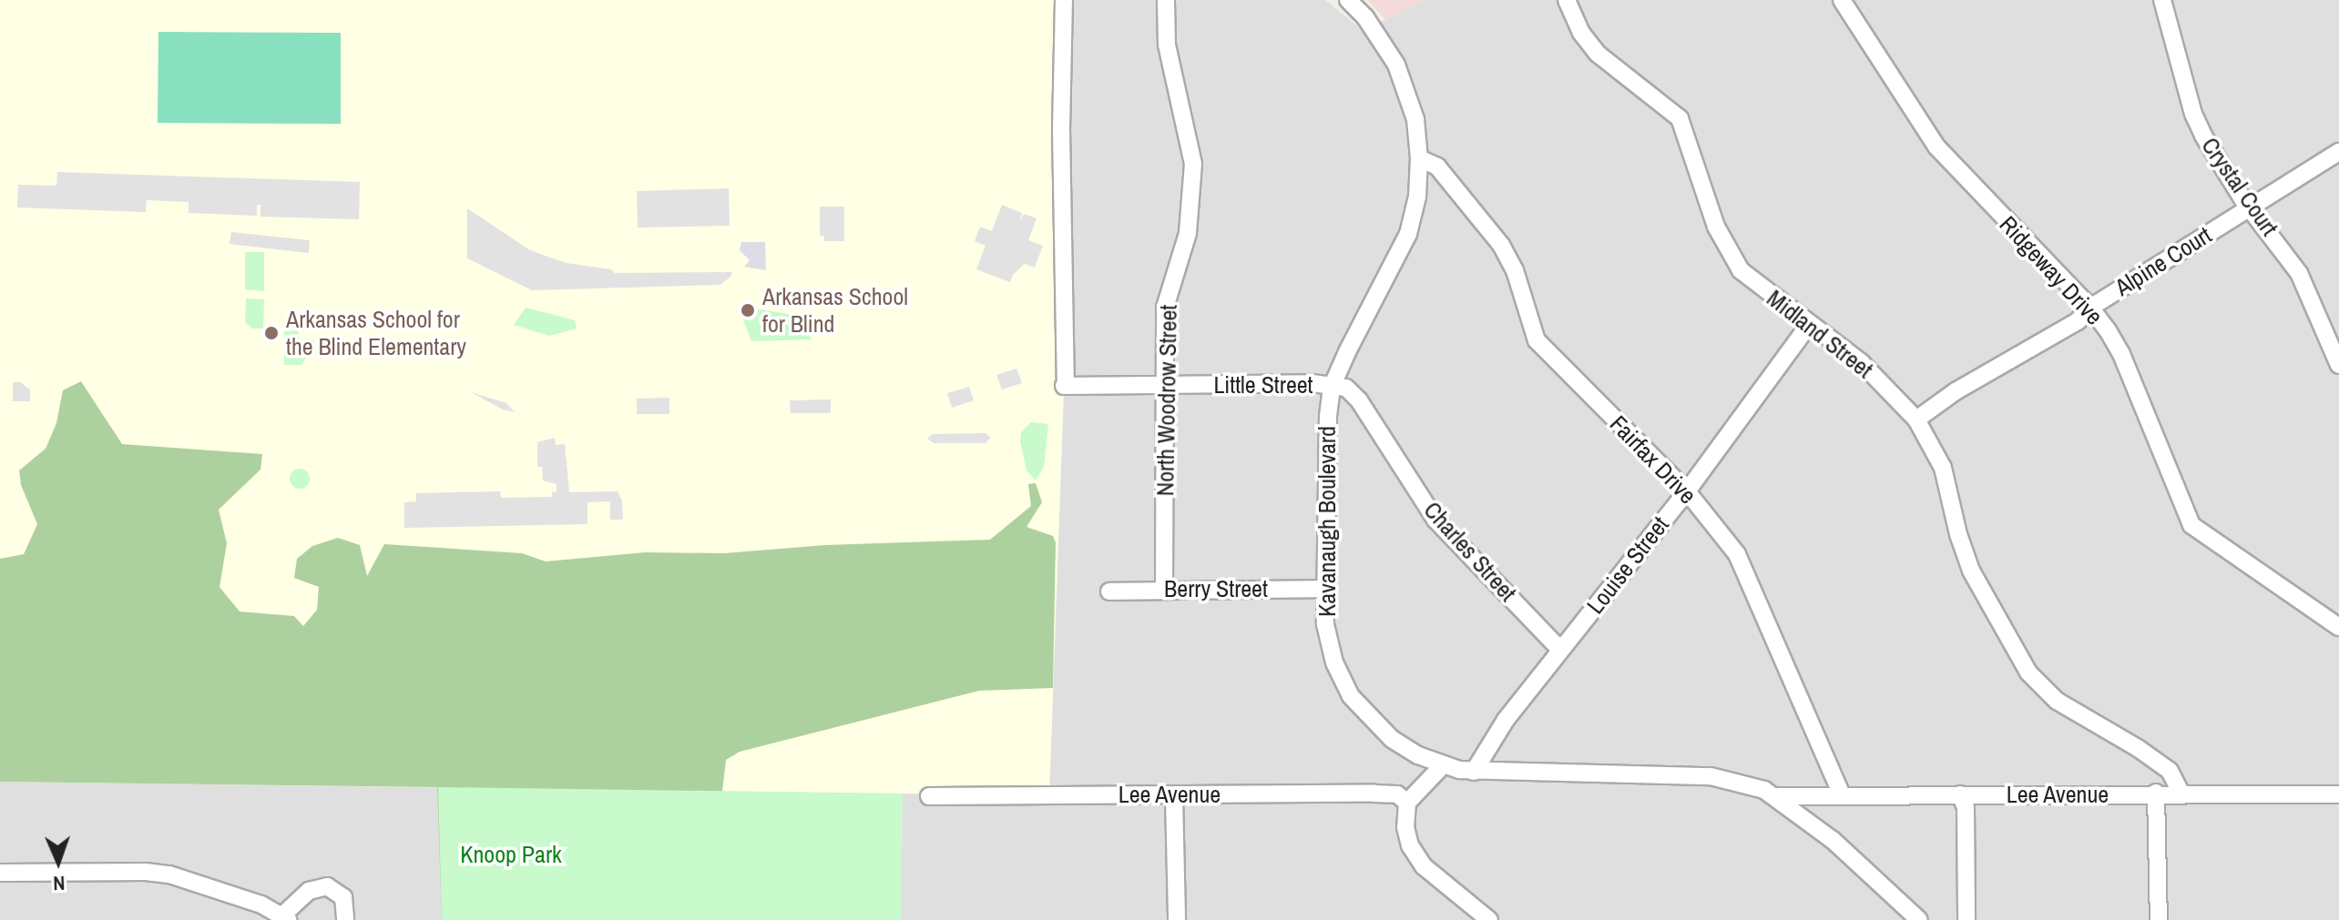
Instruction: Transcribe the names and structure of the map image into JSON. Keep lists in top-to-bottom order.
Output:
{
  "streets": {
    "street": [
      "Crystal Court",
      "Alpine Court",
      "Ridgeway Drive",
      "Midland Street",
      "Little Street",
      "North Woodrow Street",
      "Fairfax Drive",
      "Kavanaugh Boulevard",
      "Charles Street",
      "Louise Street",
      "Berry Street",
      "Lee Avenue"
    ]
  },
  "crossings": [
    ["Crystal Court", "Alpine Court"],
    ["Alpine Court", "Ridgeway Drive"],
    ["Alpine Court", "Midland Street"],
    ["Midland Street", "Louise Street"],
    ["Midland Street", "Lee Avenue"],
    ["Little Street", "North Woodrow Street"],
    ["Little Street", "Kavanaugh Boulevard"],
    ["Little Street", "Charles Street"],
    ["North Woodrow Street", "Berry Street"],
    ["Fairfax Drive", "Kavanaugh Boulevard"],
    ["Fairfax Drive", "Louise Street"],
    ["Fairfax Drive", "Lee Avenue"],
    ["Kavanaugh Boulevard", "Charles Street"],
    ["Kavanaugh Boulevard", "Louise Street"],
    ["Kavanaugh Boulevard", "Berry Street"],
    ["Kavanaugh Boulevard", "Lee Avenue"],
    ["Charles Street", "Louise Street"]
  ],
  "parks": ["Knoop Park"],
  "places": ["Arkansas School for Blind", "Arkansas School for the Blind Elementary"],
  "north": "bottom"
}
